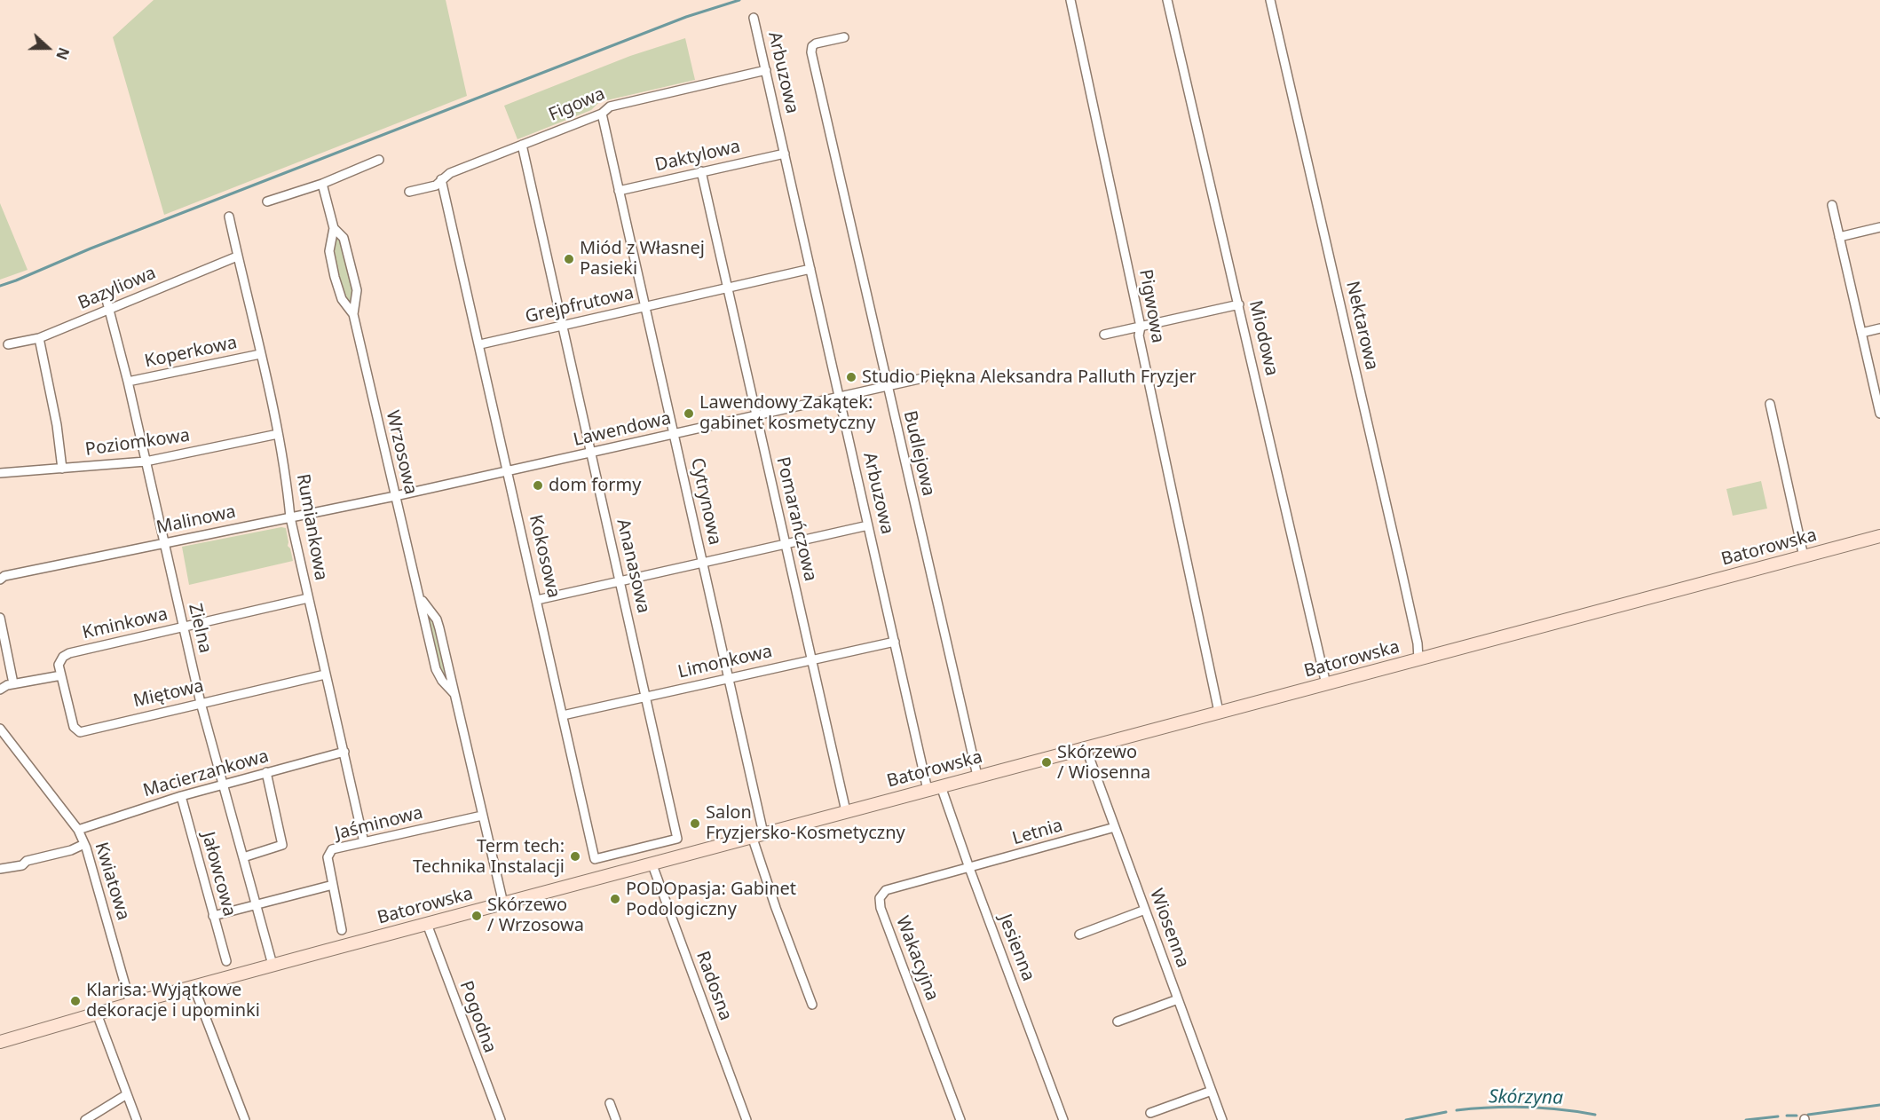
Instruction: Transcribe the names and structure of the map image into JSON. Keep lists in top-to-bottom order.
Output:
{
  "streets": {
    "street": [
      "Arbuzowa",
      "Figowa",
      "Daktylowa",
      "Bazyliowa",
      "Grejpfrutowa",
      "Pigwowa",
      "Nektarowa",
      "Miodowa",
      "Koperkowa",
      "Lawendowa",
      "Poziomkowa",
      "Wrzosowa",
      "Budlejowa",
      "Cytrynowa",
      "Pomarańczowa",
      "Malinowa",
      "Rumiankowa",
      "Batorowska",
      "Kokosowa",
      "Ananasowa",
      "Kminkowa",
      "Zielna",
      "Limonkowa",
      "Miętowa",
      "Macierzankowa",
      "Jaśminowa",
      "Letnia",
      "Jałowcowa",
      "Kwiatowa",
      "Wiosenna",
      "Jesienna",
      "Wakacyjna",
      "Radosna",
      "Pogodna"
    ]
  },
  "crossings": [
    ["Arbuzowa", "Figowa"],
    ["Arbuzowa", "Daktylowa"],
    ["Arbuzowa", "Grejpfrutowa"],
    ["Arbuzowa", "Lawendowa"],
    ["Arbuzowa", "Batorowska"],
    ["Arbuzowa", "Limonkowa"],
    ["Figowa", "Cytrynowa"],
    ["Figowa", "Kokosowa"],
    ["Figowa", "Ananasowa"],
    ["Daktylowa", "Cytrynowa"],
    ["Daktylowa", "Pomarańczowa"],
    ["Bazyliowa", "Rumiankowa"],
    ["Bazyliowa", "Zielna"],
    ["Grejpfrutowa", "Cytrynowa"],
    ["Grejpfrutowa", "Pomarańczowa"],
    ["Grejpfrutowa", "Kokosowa"],
    ["Grejpfrutowa", "Ananasowa"],
    ["Pigwowa", "Batorowska"],
    ["Nektarowa", "Batorowska"],
    ["Miodowa", "Batorowska"],
    ["Koperkowa", "Rumiankowa"],
    ["Koperkowa", "Zielna"],
    ["Lawendowa", "Wrzosowa"],
    ["Lawendowa", "Budlejowa"],
    ["Lawendowa", "Cytrynowa"],
    ["Lawendowa", "Pomarańczowa"],
    ["Lawendowa", "Malinowa"],
    ["Lawendowa", "Kokosowa"],
    ["Lawendowa", "Ananasowa"],
    ["Poziomkowa", "Rumiankowa"],
    ["Poziomkowa", "Zielna"],
    ["Wrzosowa", "Malinowa"],
    ["Wrzosowa", "Batorowska"],
    ["Wrzosowa", "Jaśminowa"],
    ["Budlejowa", "Batorowska"],
    ["Cytrynowa", "Batorowska"],
    ["Cytrynowa", "Limonkowa"],
    ["Pomarańczowa", "Batorowska"],
    ["Pomarańczowa", "Limonkowa"],
    ["Malinowa", "Rumiankowa"],
    ["Malinowa", "Zielna"],
    ["Rumiankowa", "Kminkowa"],
    ["Rumiankowa", "Miętowa"],
    ["Rumiankowa", "Macierzankowa"],
    ["Rumiankowa", "Jaśminowa"],
    ["Batorowska", "Zielna"],
    ["Batorowska", "Kwiatowa"],
    ["Batorowska", "Wiosenna"],
    ["Batorowska", "Jesienna"],
    ["Batorowska", "Radosna"],
    ["Batorowska", "Pogodna"],
    ["Kokosowa", "Ananasowa"],
    ["Kokosowa", "Limonkowa"],
    ["Ananasowa", "Limonkowa"],
    ["Kminkowa", "Zielna"],
    ["Kminkowa", "Miętowa"],
    ["Zielna", "Miętowa"],
    ["Zielna", "Macierzankowa"],
    ["Macierzankowa", "Jałowcowa"],
    ["Macierzankowa", "Kwiatowa"],
    ["Letnia", "Wiosenna"],
    ["Letnia", "Jesienna"],
    ["Letnia", "Wakacyjna"],
    ["Jesienna", "Wakacyjna"]
  ],
  "water": ["Skórzyna"],
  "places": [
    "Miód z Własnej Pasieki",
    "Studio Piękna Aleksandra Palluth Fryzjer",
    "Lawendowy Zakątek: gabinet kosmetyczny",
    "dom formy",
    "Skórzewo / Wiosenna",
    "Salon Fryzjersko-Kosmetyczny",
    "Term tech: Technika Instalacji",
    "PODOpasja: Gabinet Podologiczny",
    "Skórzewo / Wrzosowa",
    "Klarisa: Wyjątkowe dekoracje i upominki"
  ],
  "north": "right"
}
